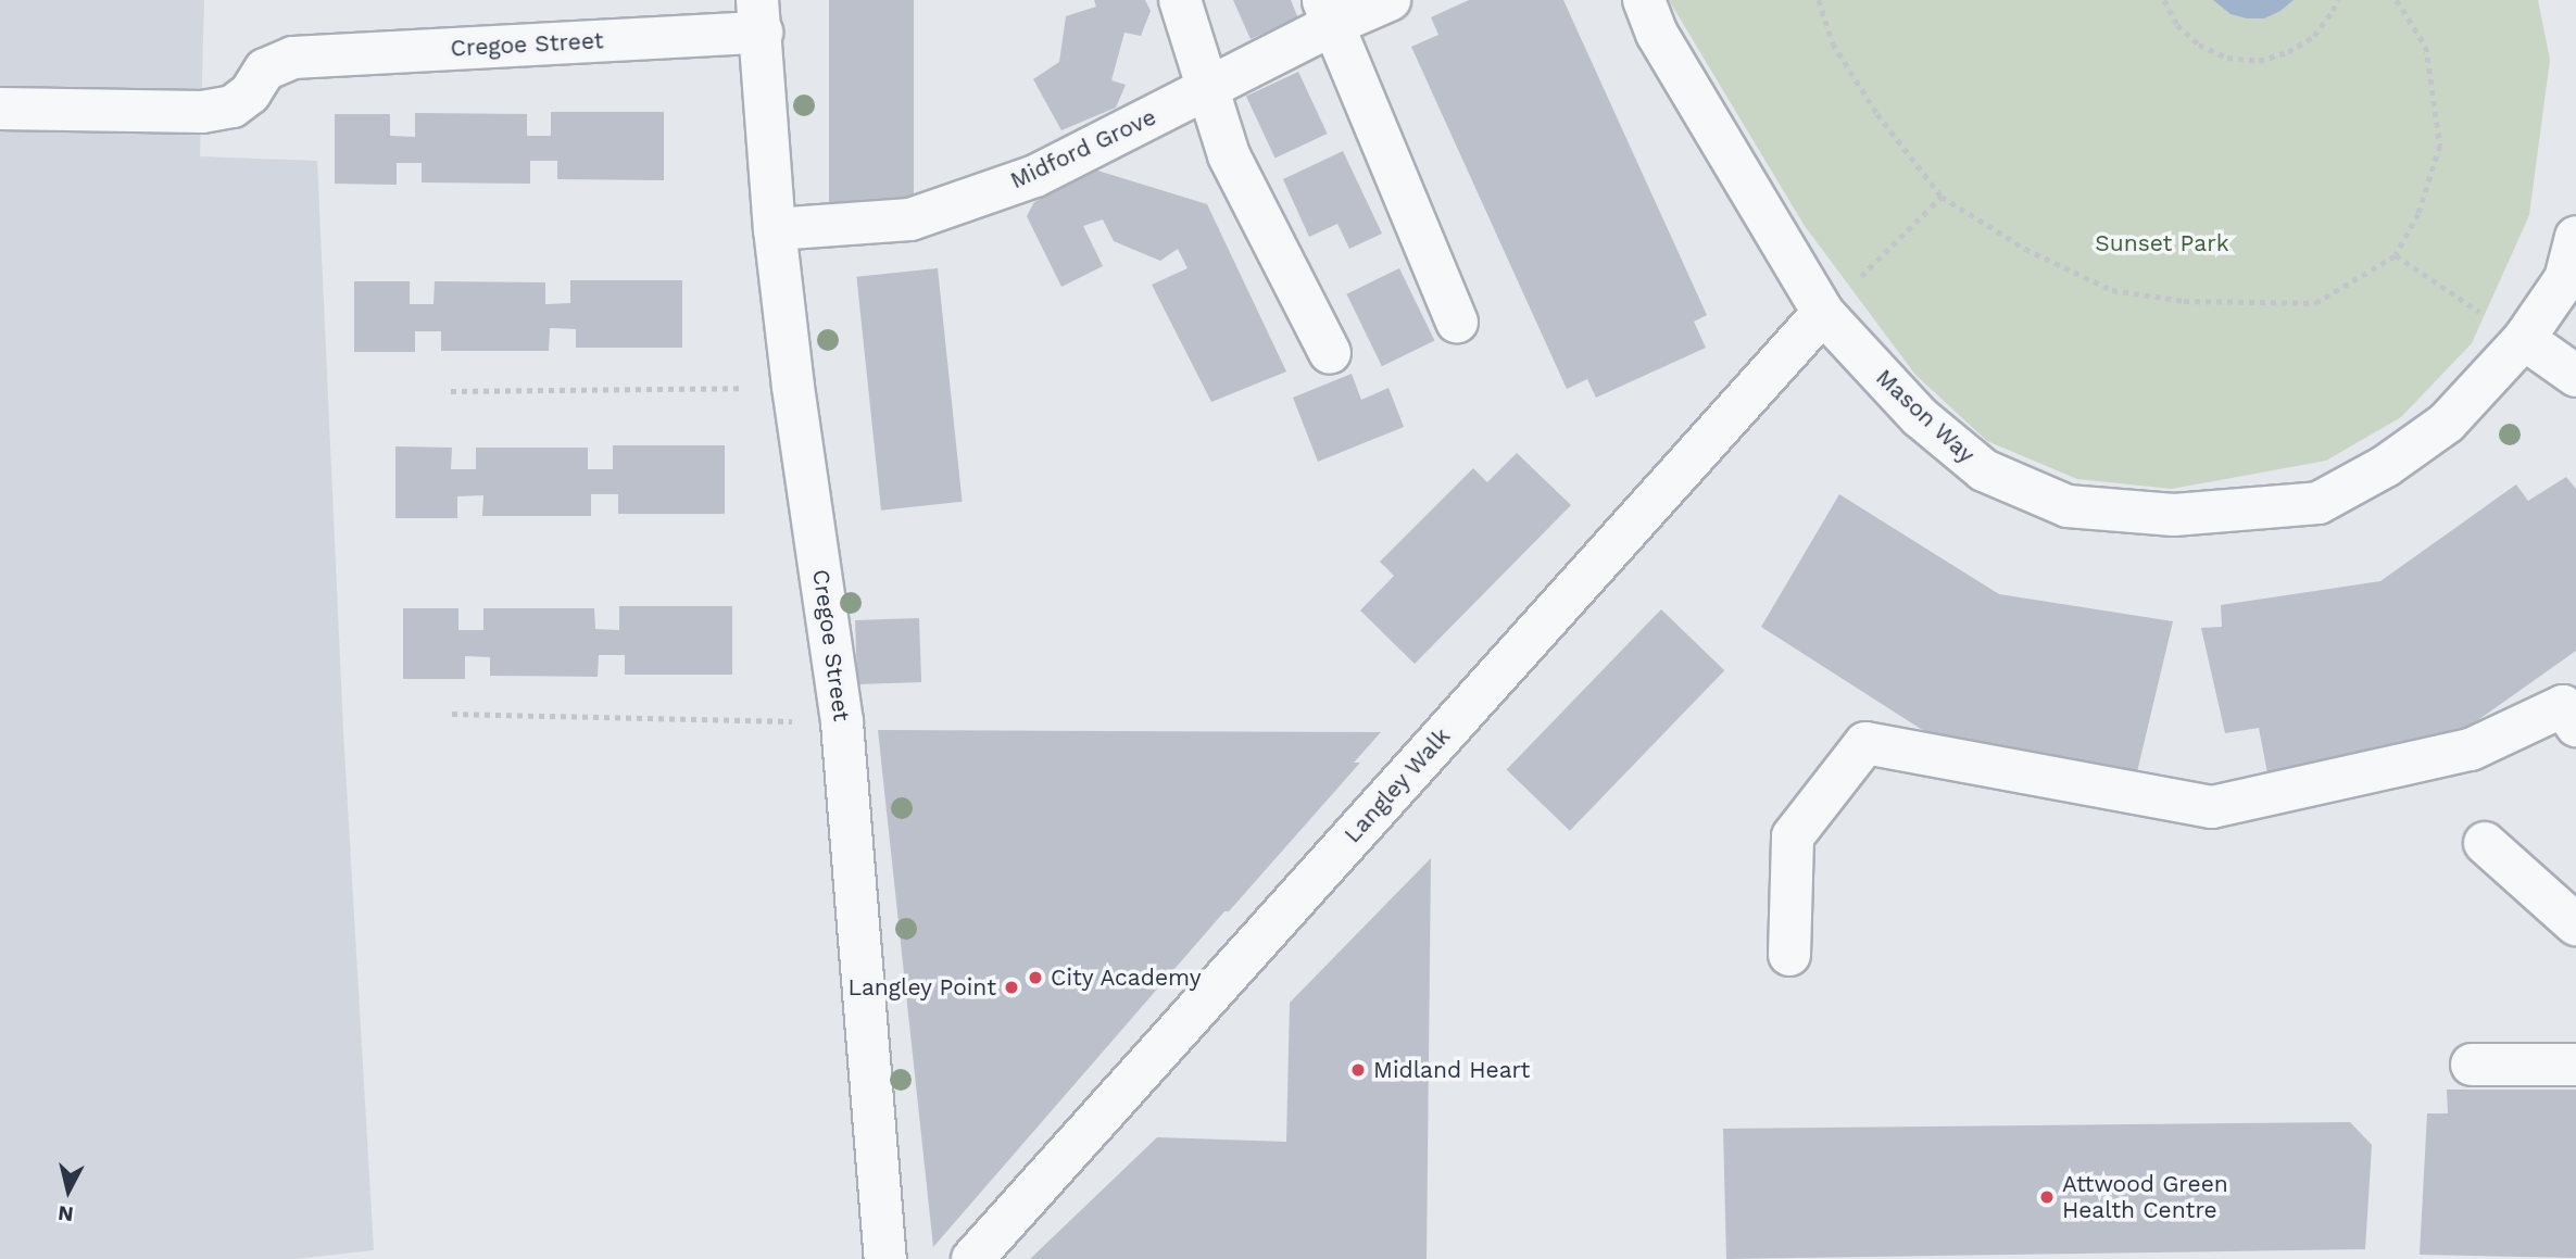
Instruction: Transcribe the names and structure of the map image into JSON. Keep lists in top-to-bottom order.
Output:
{
  "streets": {
    "street": [
      "Cregoe Street",
      "Midford Grove",
      "Mason Way",
      "Langley Walk"
    ]
  },
  "crossings": [
    ["Cregoe Street", "Midford Grove"],
    ["Mason Way", "Langley Walk"]
  ],
  "parks": ["Sunset Park"],
  "places": [
    "City Academy",
    "Langley Point",
    "Midland Heart",
    "Attwood Green Health Centre"
  ],
  "north": "bottom"
}
